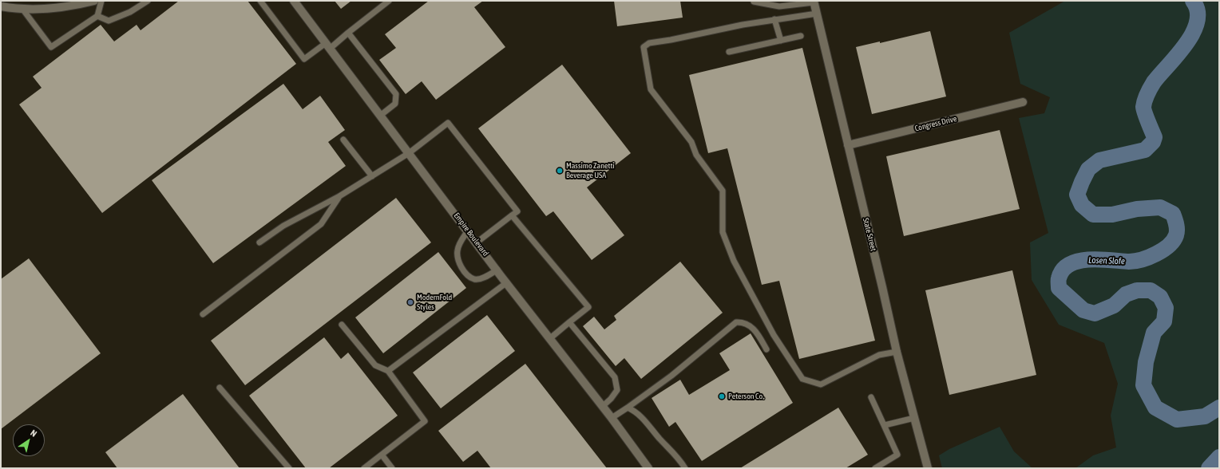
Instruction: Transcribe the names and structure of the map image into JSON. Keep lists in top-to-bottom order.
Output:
{
  "streets": {
    "street": ["Congress Drive", "Empire Boulevard", "State Street"]
  },
  "crossings": [
    ["Congress Drive", "State Street"]
  ],
  "water": ["Losen Slofe"],
  "places": ["Massimo Zanetti Beverage USA", "ModernFold Styles", "Peterson Co."],
  "north": "top right"
}
